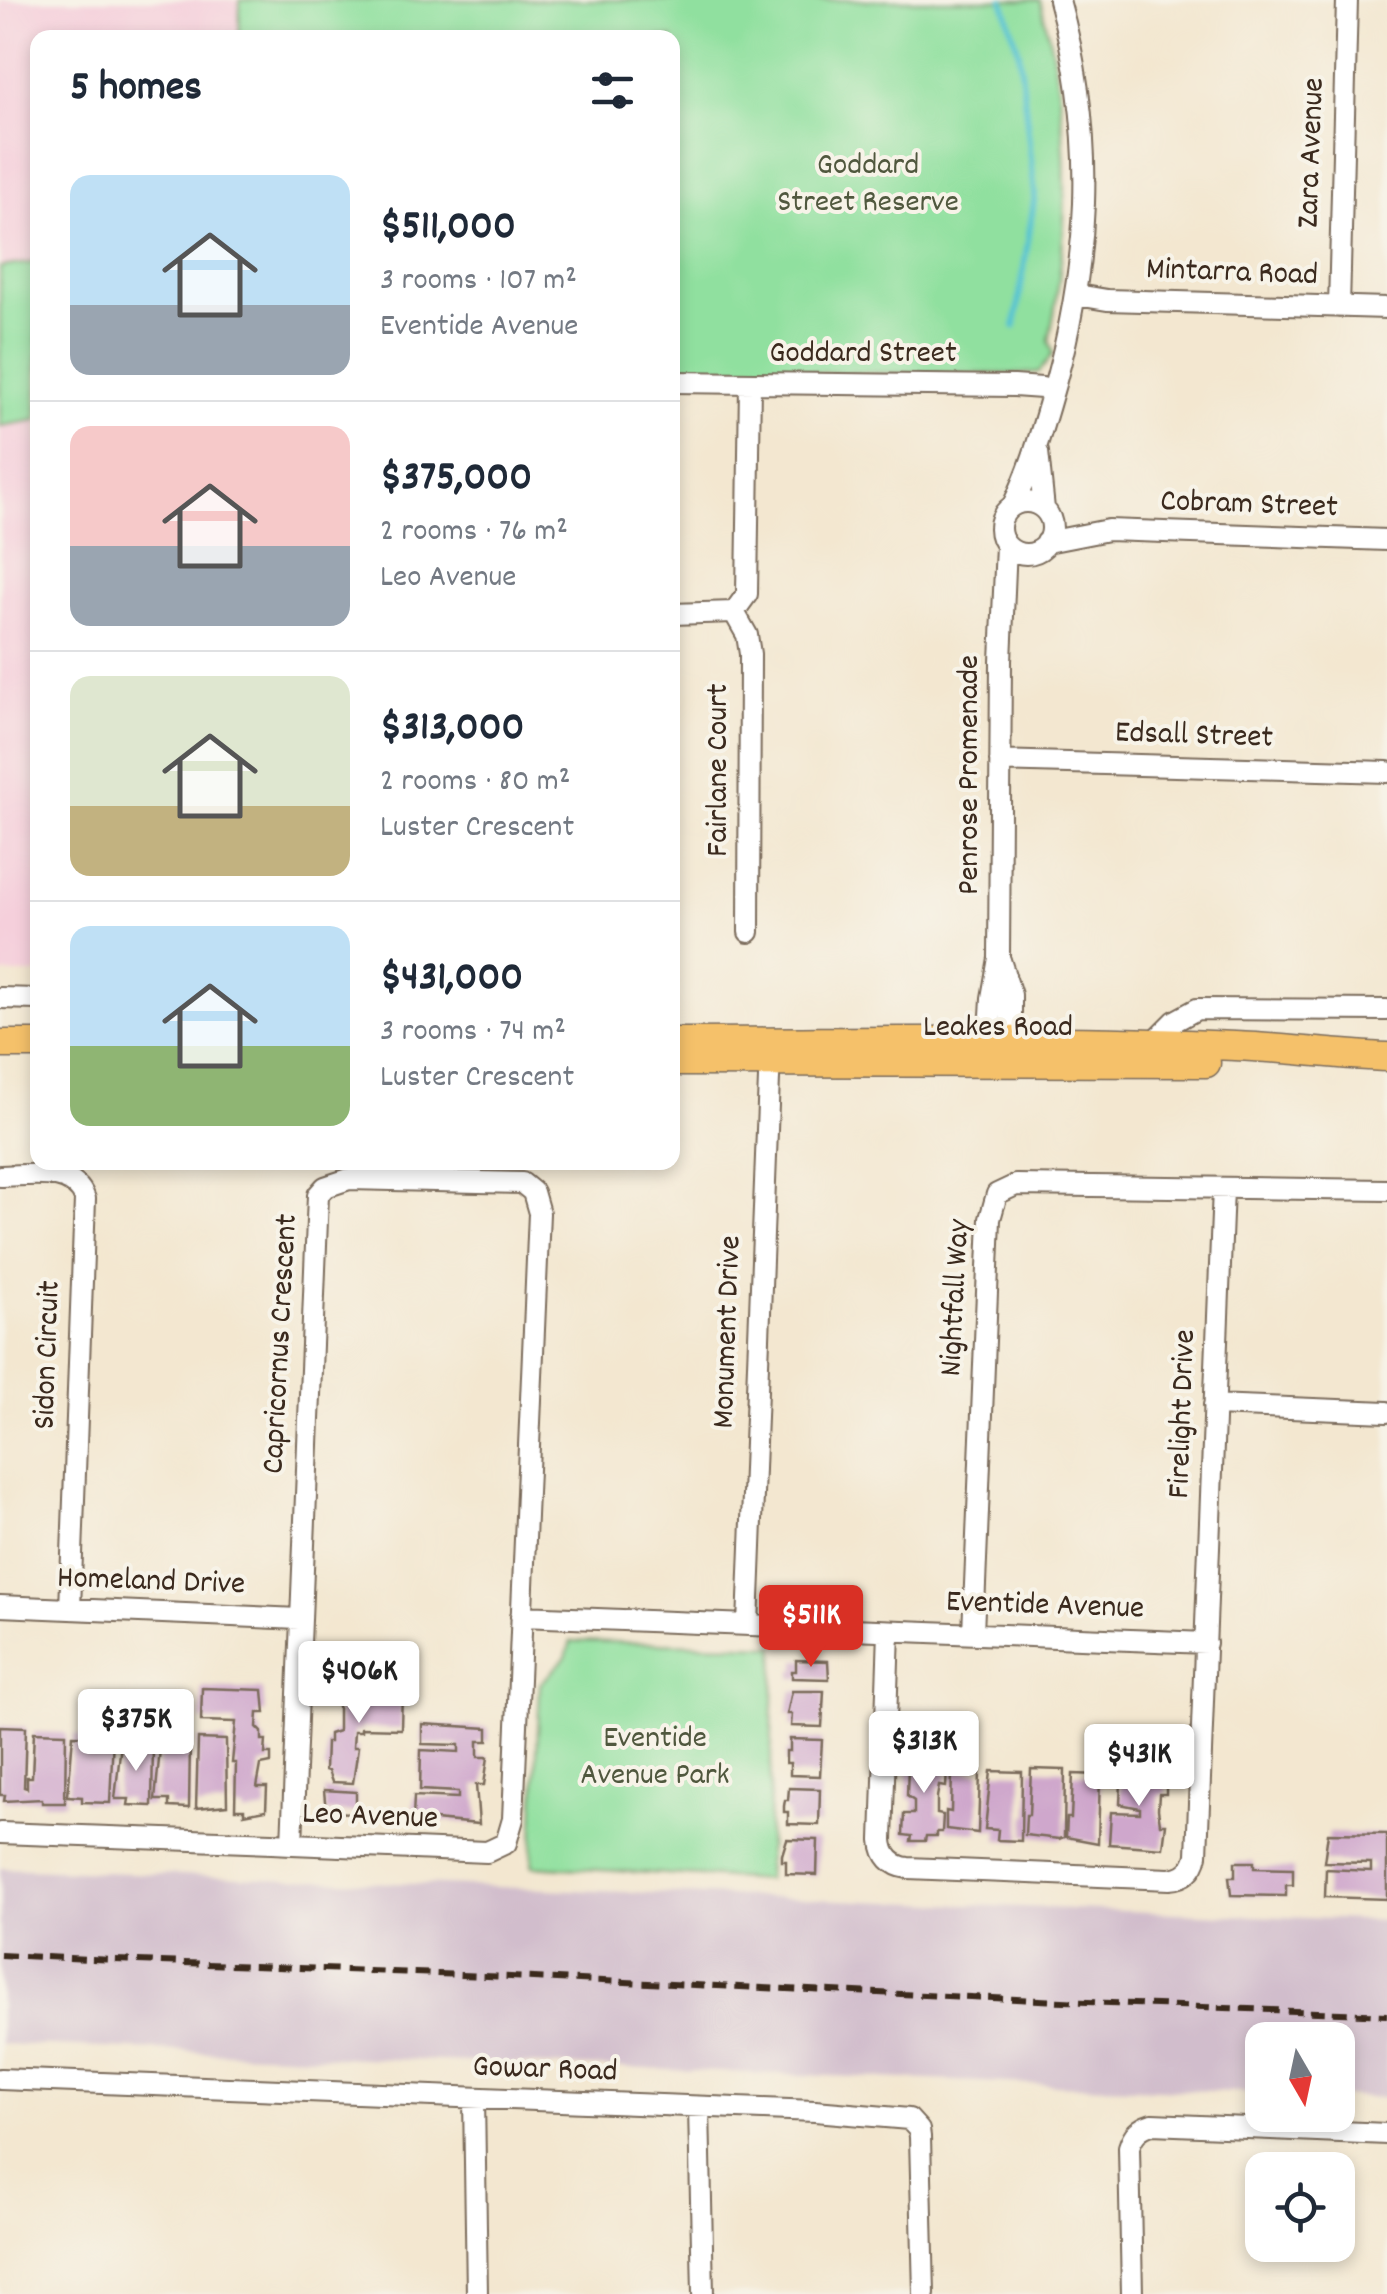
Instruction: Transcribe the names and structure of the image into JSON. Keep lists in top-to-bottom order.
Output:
{
  "streets": {
    "main road": ["Leakes Road"],
    "street": [
      "Zara Avenue",
      "Mintarra Road",
      "Goddard Street",
      "Cobram Street",
      "Edsall Street",
      "Fairlane Court",
      "Penrose Promenade",
      "Nightfall Way",
      "Monument Drive",
      "Capricornus Crescent",
      "Sidon Circuit",
      "Firelight Drive",
      "Homeland Drive",
      "Eventide Avenue",
      "Leo Avenue",
      "Gowar Road"
    ]
  },
  "crossings": [
    ["Zara Avenue", "Mintarra Road"],
    ["Cobram Street", "Penrose Promenade"],
    ["Edsall Street", "Penrose Promenade"],
    ["Penrose Promenade", "Leakes Road"],
    ["Leakes Road", "Monument Drive"],
    ["Nightfall Way", "Firelight Drive"],
    ["Nightfall Way", "Eventide Avenue"],
    ["Monument Drive", "Eventide Avenue"],
    ["Capricornus Crescent", "Homeland Drive"],
    ["Capricornus Crescent", "Eventide Avenue"],
    ["Capricornus Crescent", "Leo Avenue"],
    ["Sidon Circuit", "Homeland Drive"],
    ["Firelight Drive", "Eventide Avenue"],
    ["Eventide Avenue", "Leo Avenue"]
  ],
  "parks": ["Goddard Street Reserve", "Eventide Avenue Park"],
  "north": "bottom",
  "page": {
    "heading": "5 homes",
    "list": [
      {
        "name": "$511,000",
        "note": "3 rooms · 107 m² · Eventide Avenue"
      },
      {
        "name": "$375,000",
        "note": "2 rooms · 76 m² · Leo Avenue"
      },
      {
        "name": "$313,000",
        "note": "2 rooms · 80 m² · Luster Crescent"
      },
      {
        "name": "$431,000",
        "note": "3 rooms · 74 m² · Luster Crescent"
      }
    ],
    "price": [
      "$511K",
      "$406K",
      "$375K",
      "$313K",
      "$431K"
    ]
  }
}
